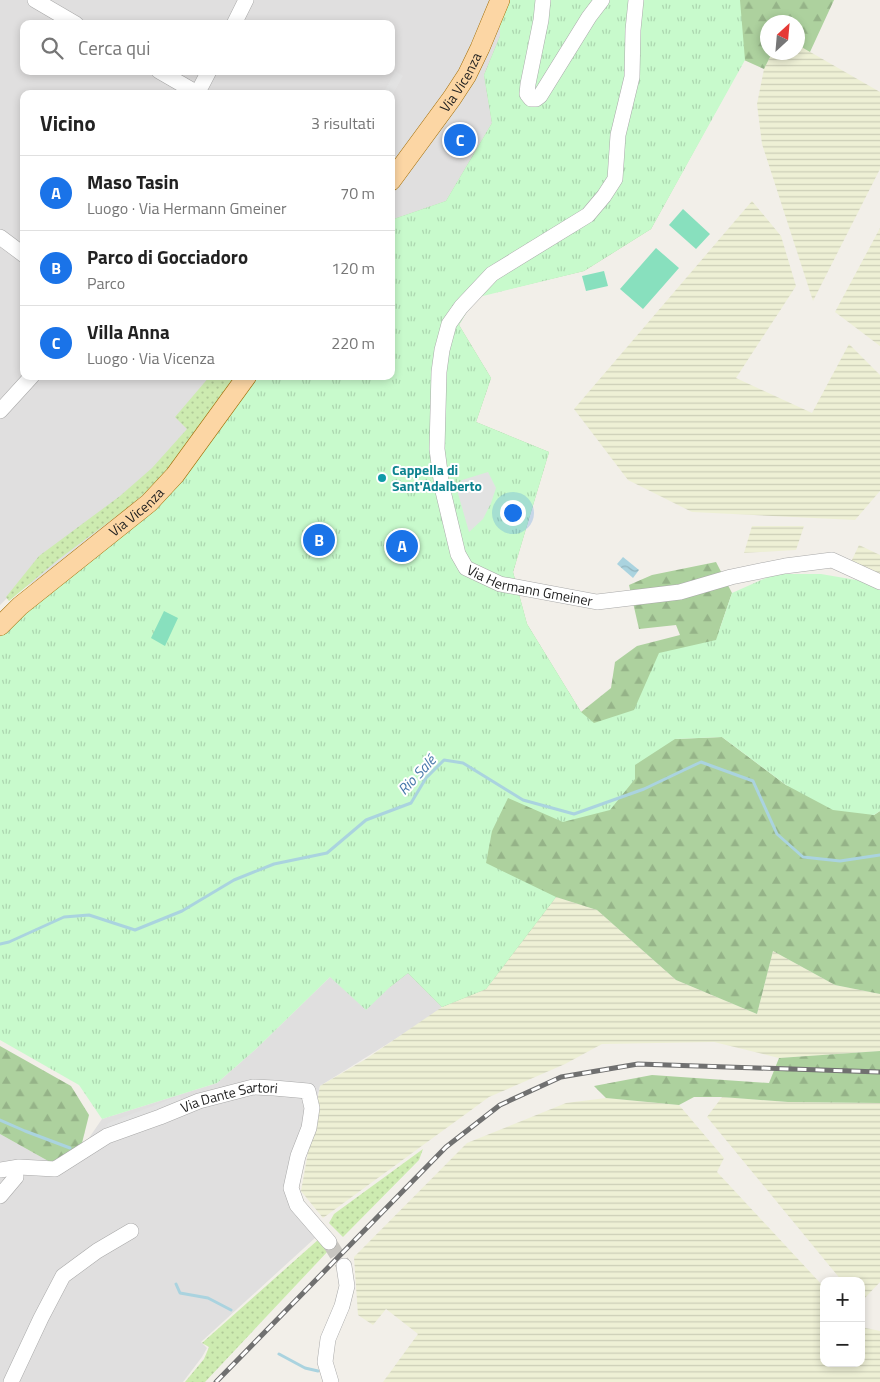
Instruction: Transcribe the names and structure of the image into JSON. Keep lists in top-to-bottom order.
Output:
{
  "streets": {
    "main road": ["Via Vicenza"],
    "street": ["Via Hermann Gmeiner", "Via Dante Sartori"]
  },
  "water": ["Rio Salé"],
  "places": ["Cappella di Sant'Adalberto"],
  "north": "top right",
  "page": {
    "search": "Cerca qui",
    "heading": ["Vicino", "3 risultati"],
    "pins": ["C", "B", "A"],
    "list": [
      {
        "mark": "A",
        "name": "Maso Tasin",
        "note": "Luogo · Via Hermann Gmeiner",
        "value": "70 m"
      },
      {
        "mark": "B",
        "name": "Parco di Gocciadoro",
        "note": "Parco",
        "value": "120 m"
      },
      {
        "mark": "C",
        "name": "Villa Anna",
        "note": "Luogo · Via Vicenza",
        "value": "220 m"
      }
    ],
    "map_buttons": ["+", "−"]
  }
}
